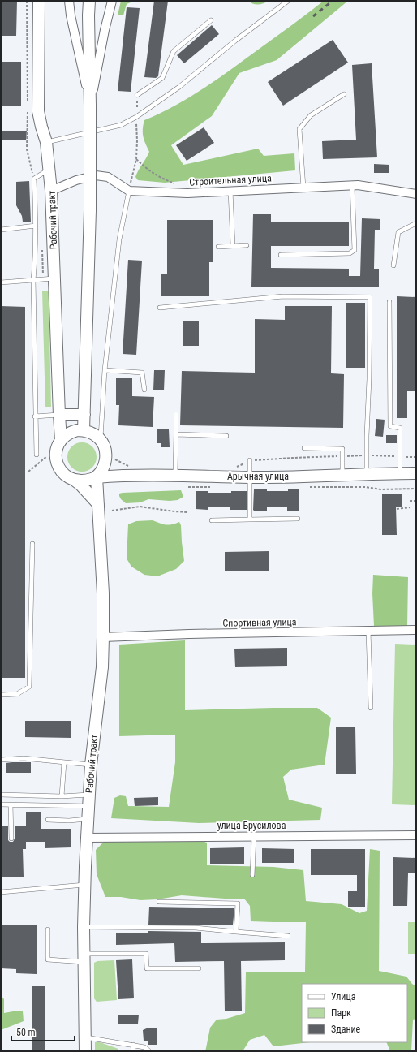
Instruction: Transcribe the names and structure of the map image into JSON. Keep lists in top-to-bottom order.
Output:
{
  "streets": {
    "street": [
      "Строительная улица",
      "Рабочий тракт",
      "Арычная улица",
      "Спортивная улица",
      "улица Брусилова"
    ]
  },
  "crossings": [
    ["Рабочий тракт", "Арычная улица"],
    ["Рабочий тракт", "Спортивная улица"],
    ["Рабочий тракт", "улица Брусилова"]
  ],
  "legend": ["Улица", "Парк", "Здание"],
  "scale_bar": "50 m"
}
